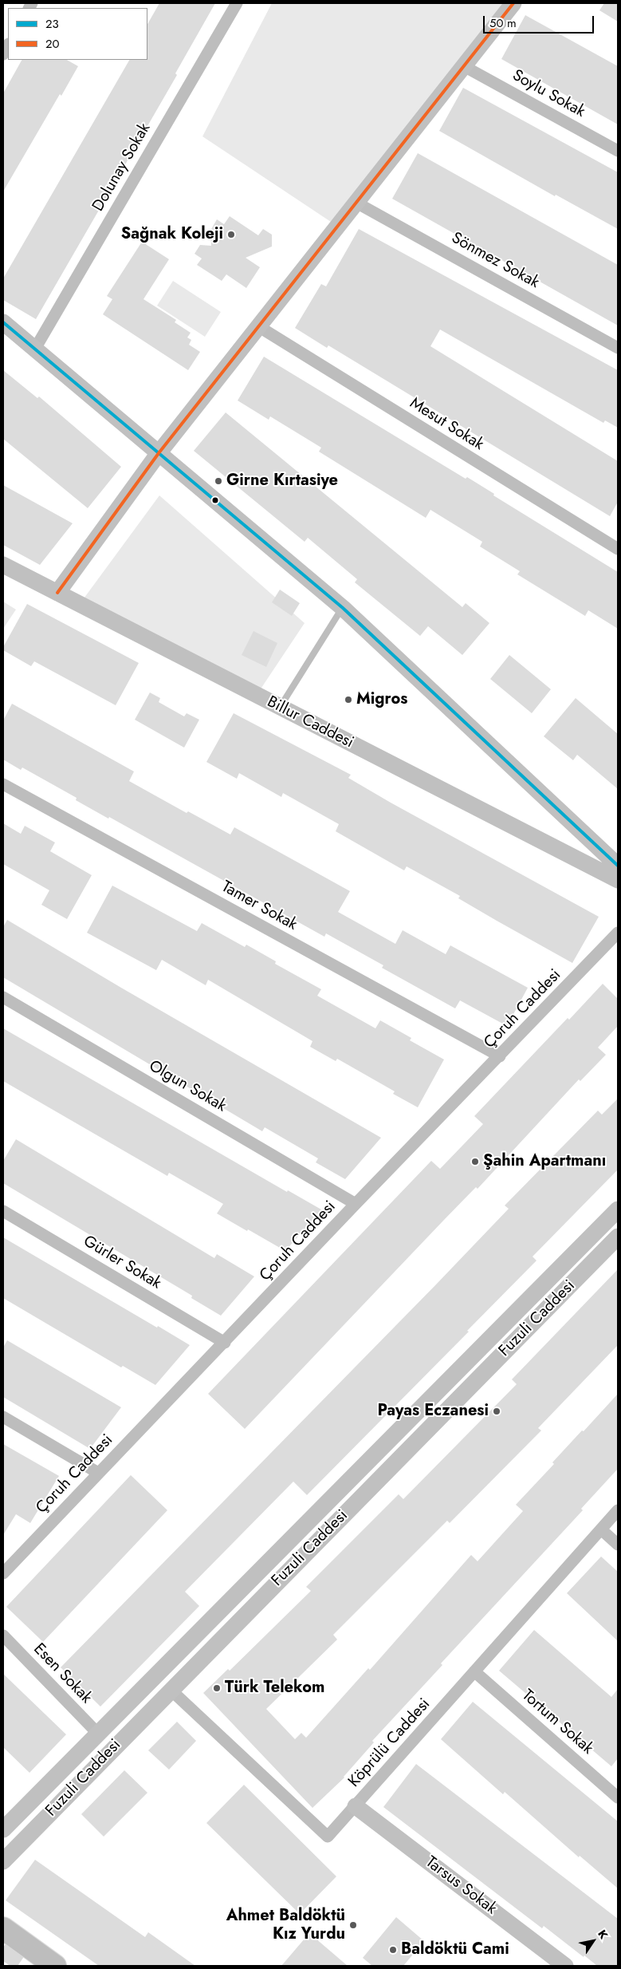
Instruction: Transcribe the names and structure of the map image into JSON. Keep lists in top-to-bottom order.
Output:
{
  "streets": {
    "street": [
      "Soylu Sokak",
      "Dolunay Sokak",
      "Sönmez Sokak",
      "Mesut Sokak",
      "Billur Caddesi",
      "Tamer Sokak",
      "Çoruh Caddesi",
      "Olgun Sokak",
      "Gürler Sokak",
      "Fuzuli Caddesi",
      "Esen Sokak",
      "Tortum Sokak",
      "Köprülü Caddesi",
      "Tarsus Sokak"
    ]
  },
  "crossings": [
    ["Tamer Sokak", "Çoruh Caddesi"],
    ["Çoruh Caddesi", "Olgun Sokak"],
    ["Çoruh Caddesi", "Gürler Sokak"],
    ["Fuzuli Caddesi", "Esen Sokak"],
    ["Fuzuli Caddesi", "Köprülü Caddesi"],
    ["Tortum Sokak", "Köprülü Caddesi"],
    ["Köprülü Caddesi", "Tarsus Sokak"]
  ],
  "places": [
    "Sağnak Koleji",
    "Girne Kırtasiye",
    "Migros",
    "Şahin Apartmanı",
    "Payas Eczanesi",
    "Türk Telekom",
    "Ahmet Baldöktü Kız Yurdu",
    "Baldöktü Cami"
  ],
  "lines": ["transit line 20", "transit line 23"],
  "legend": ["23", "20"],
  "scale_bar": "50 m",
  "north": "top right"
}
